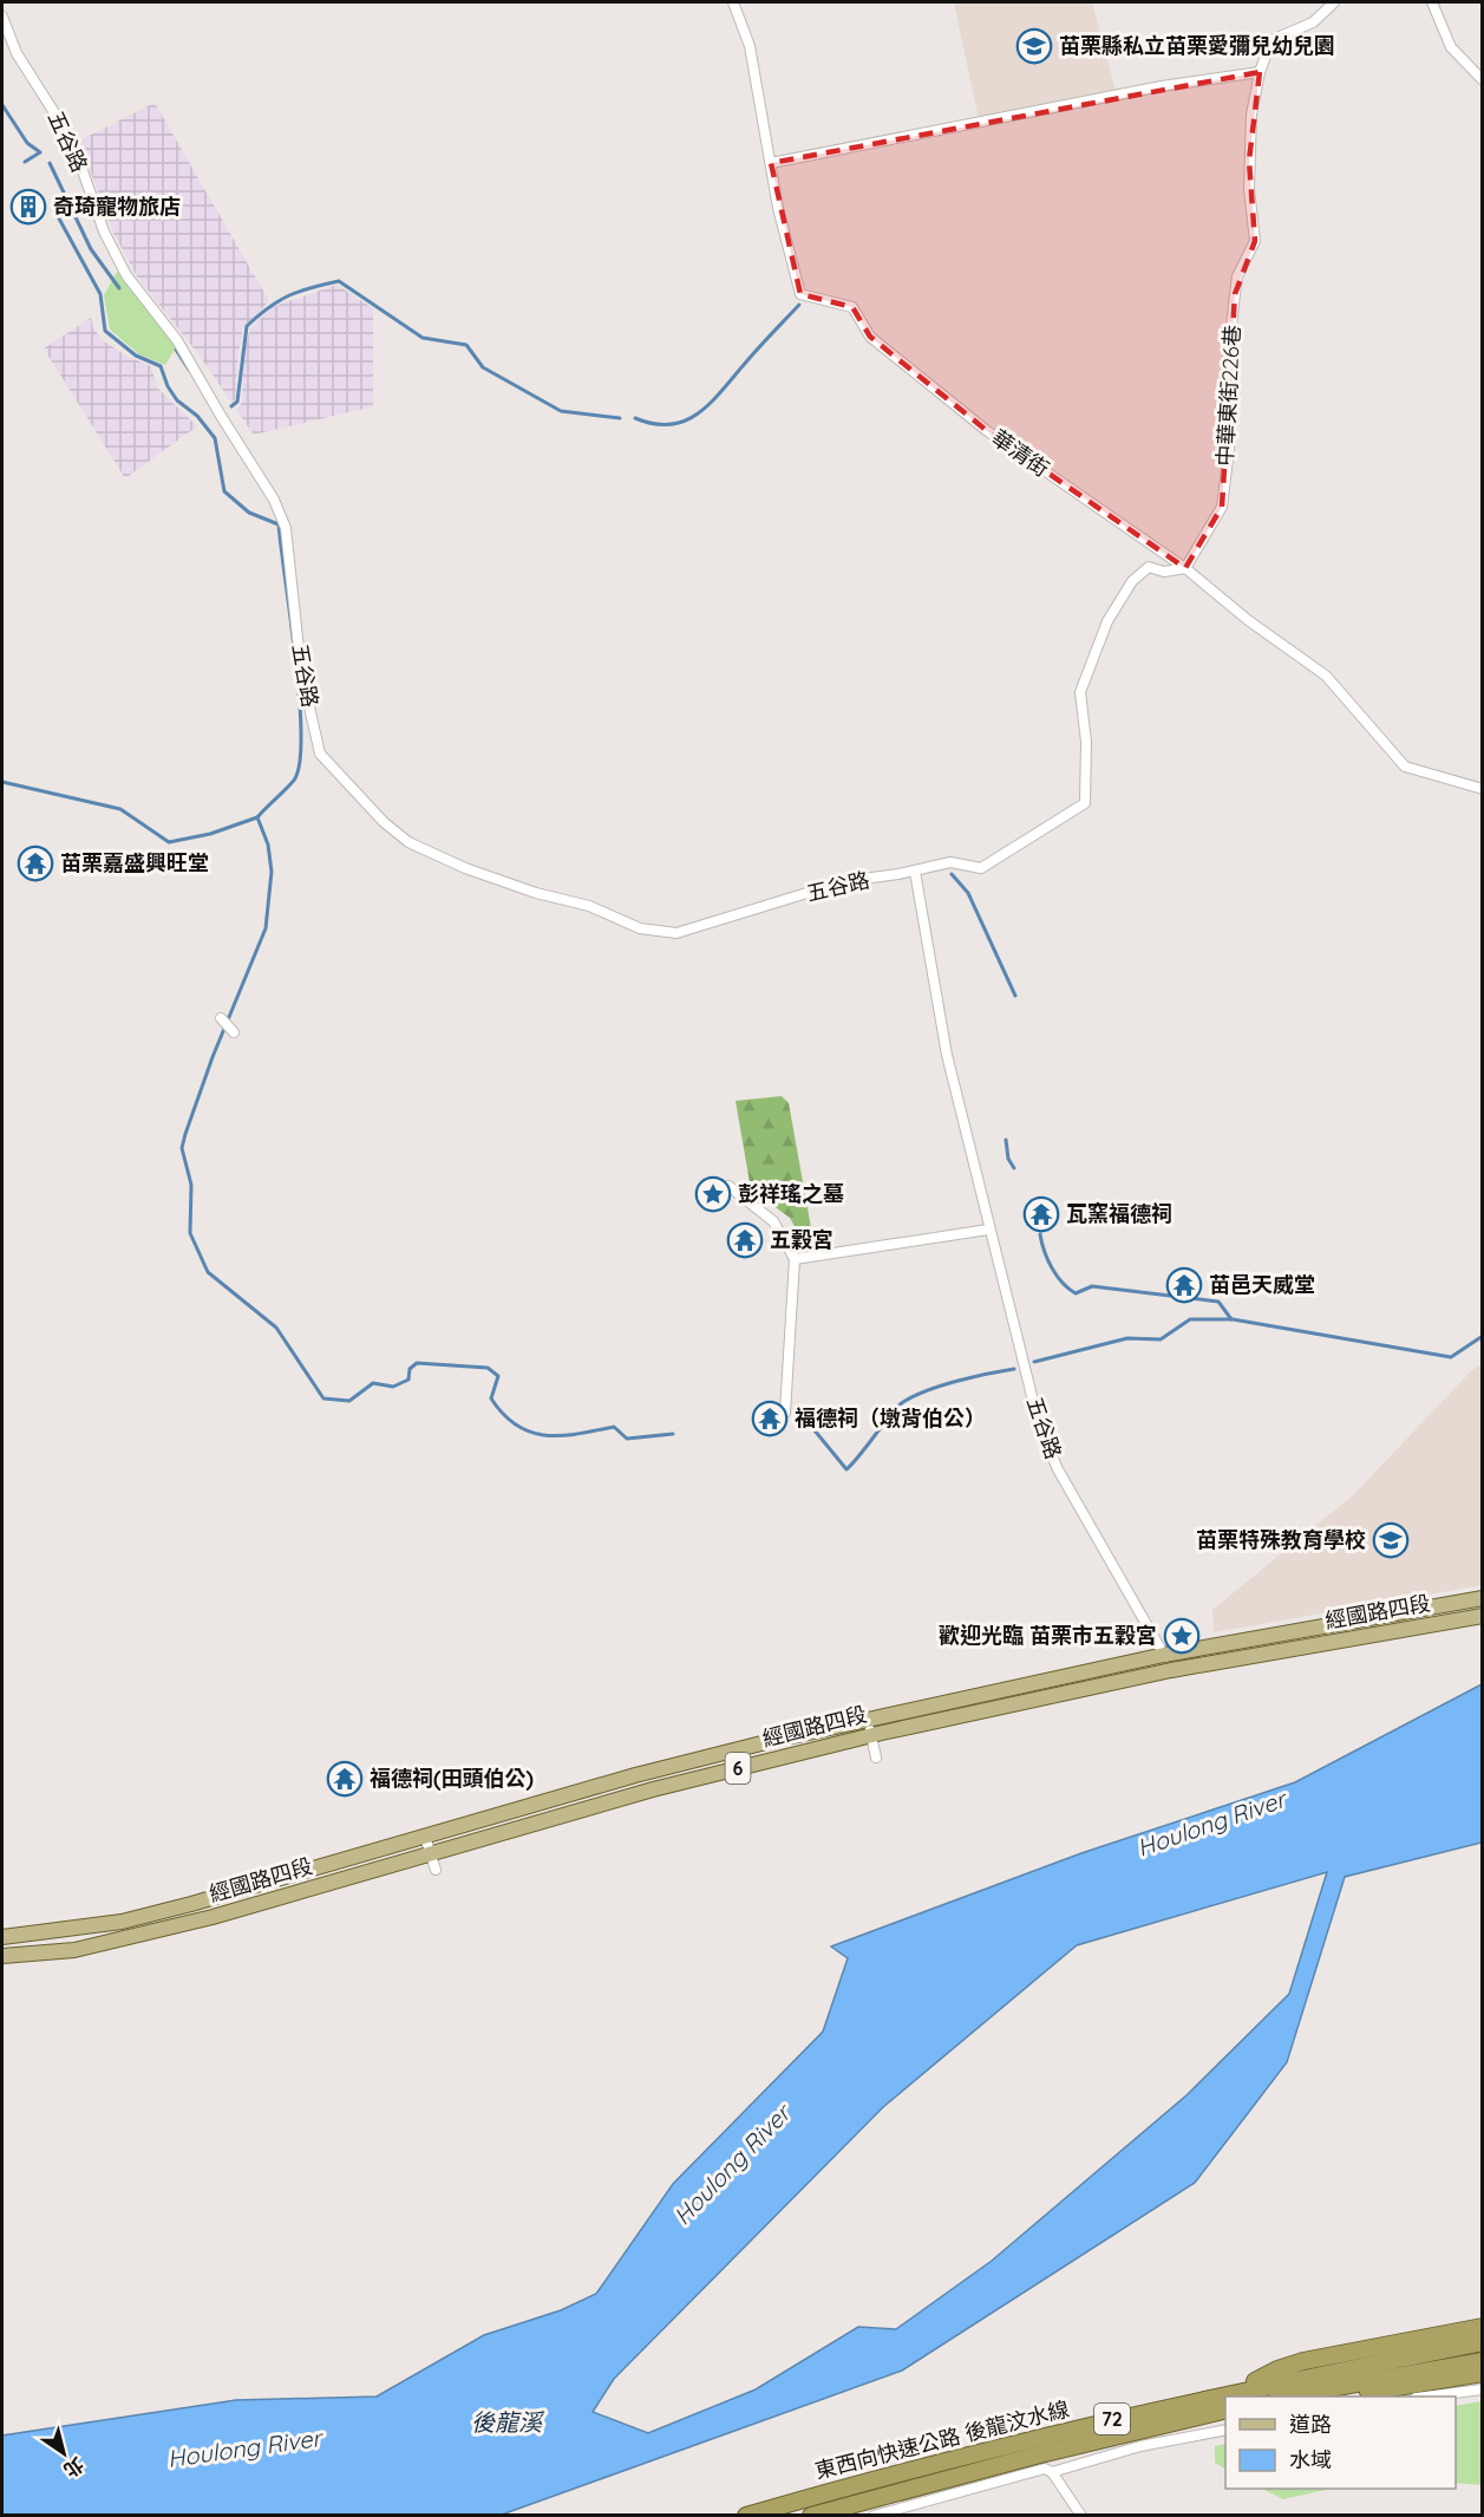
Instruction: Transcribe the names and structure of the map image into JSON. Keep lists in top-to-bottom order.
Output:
{
  "streets": {
    "highway": ["72", "東西向快速公路 後龍汶水線"],
    "main road": ["經國路四段", "6"],
    "street": ["五谷路", "中華東街226巷", "華清街"]
  },
  "crossings": [
    ["五谷路", "中華東街226巷"],
    ["五谷路", "華清街"],
    ["五谷路", "經國路四段"],
    ["中華東街226巷", "華清街"]
  ],
  "water": ["Houlong River", "後龍溪"],
  "places": {
    "school or university": ["苗栗縣私立苗栗愛彌兒幼兒園", "苗栗特殊教育學校"],
    "building": ["奇琦寵物旅店"],
    "temple": [
      "苗栗嘉盛興旺堂",
      "瓦窯福德祠",
      "五穀宮",
      "苗邑天威堂",
      "福德祠（墩背伯公）",
      "福德祠(田頭伯公)"
    ],
    "place": ["彭祥瑤之墓", "歡迎光臨 苗栗市五穀宮"]
  },
  "legend": ["道路", "水域"],
  "north": "bottom right"
}
